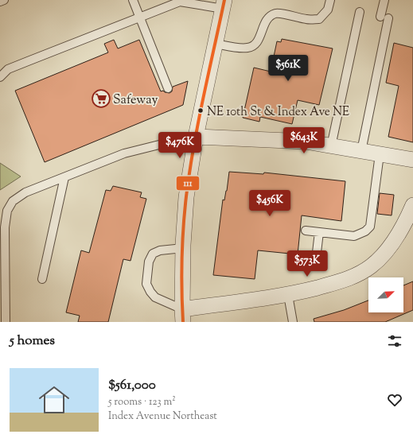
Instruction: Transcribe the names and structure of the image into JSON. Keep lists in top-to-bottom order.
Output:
{
  "places": {
    "supermarket": ["Safeway"],
    "other": ["NE 10th St & Index Ave NE"]
  },
  "lines": ["transit line 111"],
  "north": "top right",
  "page": {
    "price": [
      "$561K",
      "$643K",
      "$476K",
      "$456K",
      "$573K"
    ],
    "heading": "5 homes",
    "list": [
      {
        "name": "$561,000",
        "note": "5 rooms · 123 m² · Index Avenue Northeast"
      }
    ]
  }
}
